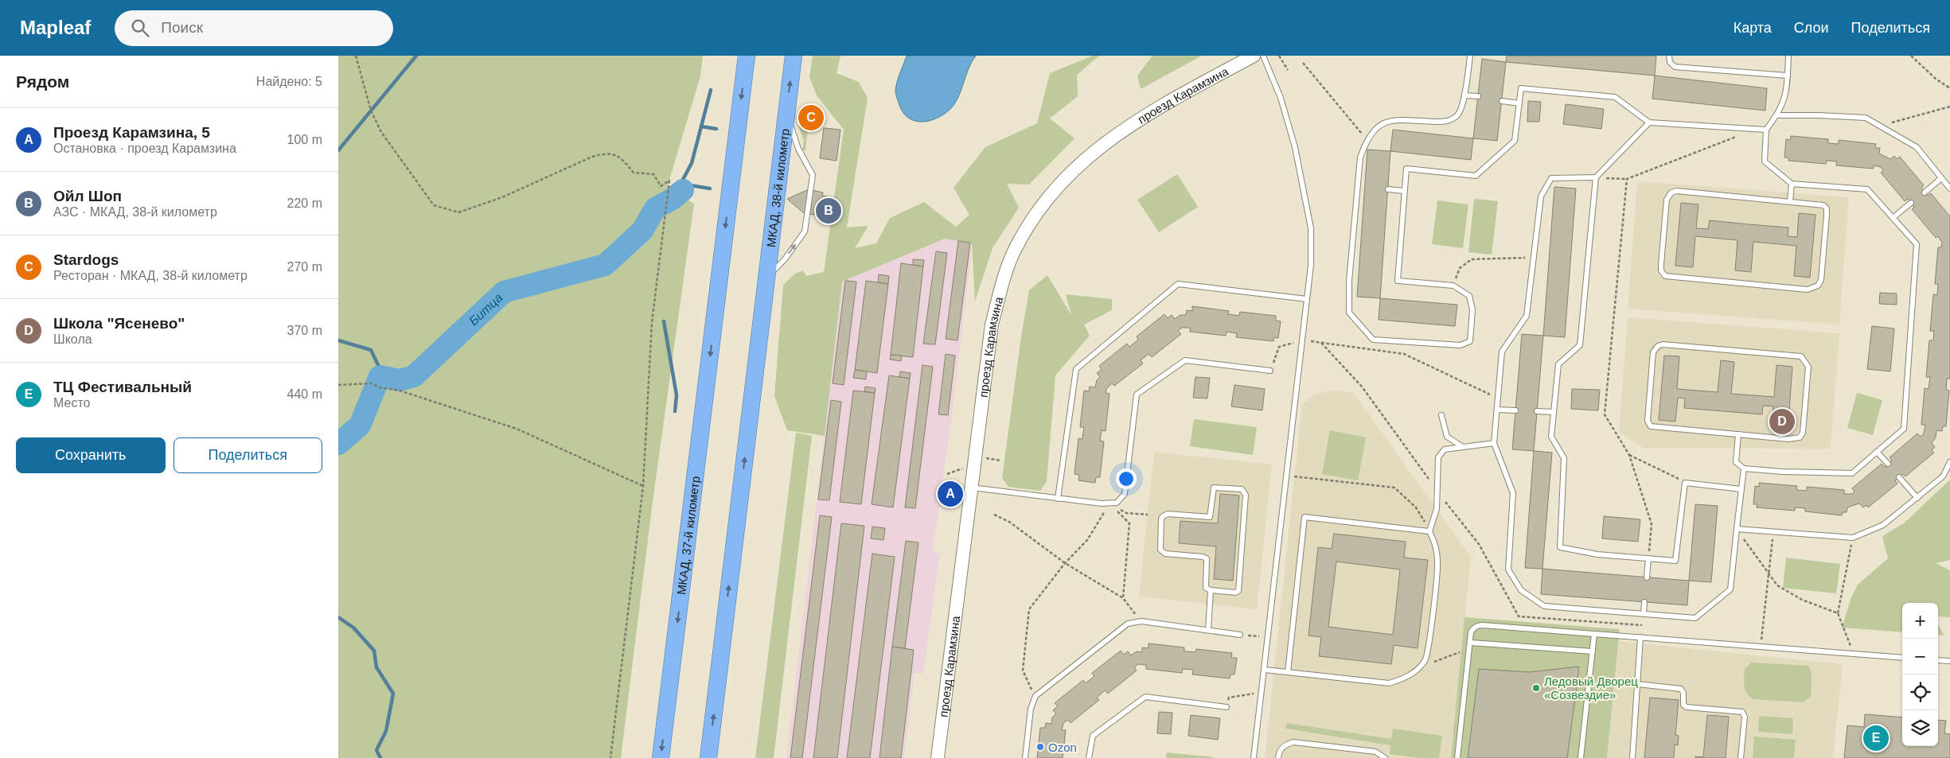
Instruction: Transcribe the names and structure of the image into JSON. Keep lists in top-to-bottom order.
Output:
{
  "streets": {
    "highway": ["МКАД, 38-й километр", "МКАД, 37-й километр"],
    "street": ["проезд Карамзина"]
  },
  "one_way": ["МКАД, 38-й километр", "МКАД, 37-й километр"],
  "water": ["Битца"],
  "places": ["Ледовый Дворец «Созвездие»", "Ozon"],
  "page": {
    "header": "Mapleaf",
    "search": "Поиск",
    "nav": ["Карта", "Слои", "Поделиться"],
    "heading": ["Рядом", "Найдено: 5"],
    "pins": [
      "C",
      "B",
      "D",
      "A",
      "E"
    ],
    "list": [
      {
        "mark": "A",
        "name": "Проезд Карамзина, 5",
        "note": "Остановка · проезд Карамзина",
        "value": "100 m"
      },
      {
        "mark": "B",
        "name": "Ойл Шоп",
        "note": "АЗС · МКАД, 38-й километр",
        "value": "220 m"
      },
      {
        "mark": "C",
        "name": "Stardogs",
        "note": "Ресторан · МКАД, 38-й километр",
        "value": "270 m"
      },
      {
        "mark": "D",
        "name": "Школа \"Ясенево\"",
        "note": "Школа",
        "value": "370 m"
      },
      {
        "mark": "E",
        "name": "ТЦ Фестивальный",
        "note": "Место",
        "value": "440 m"
      }
    ],
    "buttons": ["Сохранить", "Поделиться"],
    "map_buttons": ["+", "−"]
  }
}
